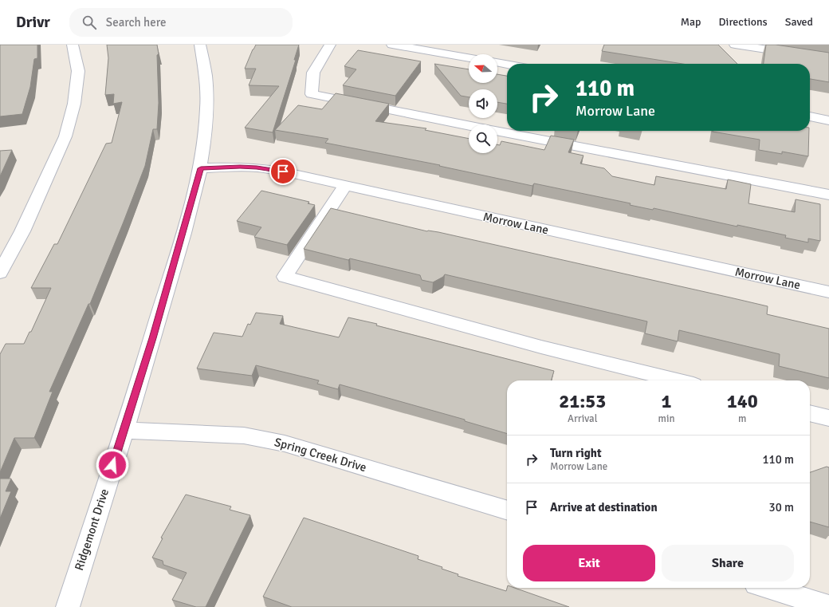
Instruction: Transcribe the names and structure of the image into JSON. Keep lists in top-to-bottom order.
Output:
{
  "streets": {
    "street": ["Morrow Lane", "Spring Creek Drive", "Ridgemont Drive"]
  },
  "crossings": [
    ["Morrow Lane", "Ridgemont Drive"],
    ["Spring Creek Drive", "Ridgemont Drive"]
  ],
  "north": "left",
  "page": {
    "header": "Drivr",
    "search": "Search here",
    "nav": ["Map", "Directions", "Saved"],
    "turn": ["110 m", "Morrow Lane"],
    "eta": [
      "21:53",
      "Arrival",
      "1",
      "min",
      "140",
      "m"
    ],
    "list": [
      {
        "name": "Turn right",
        "note": "Morrow Lane",
        "value": "110 m"
      },
      {
        "name": "Arrive at destination",
        "value": "30 m"
      }
    ],
    "buttons": ["Exit", "Share"]
  }
}
